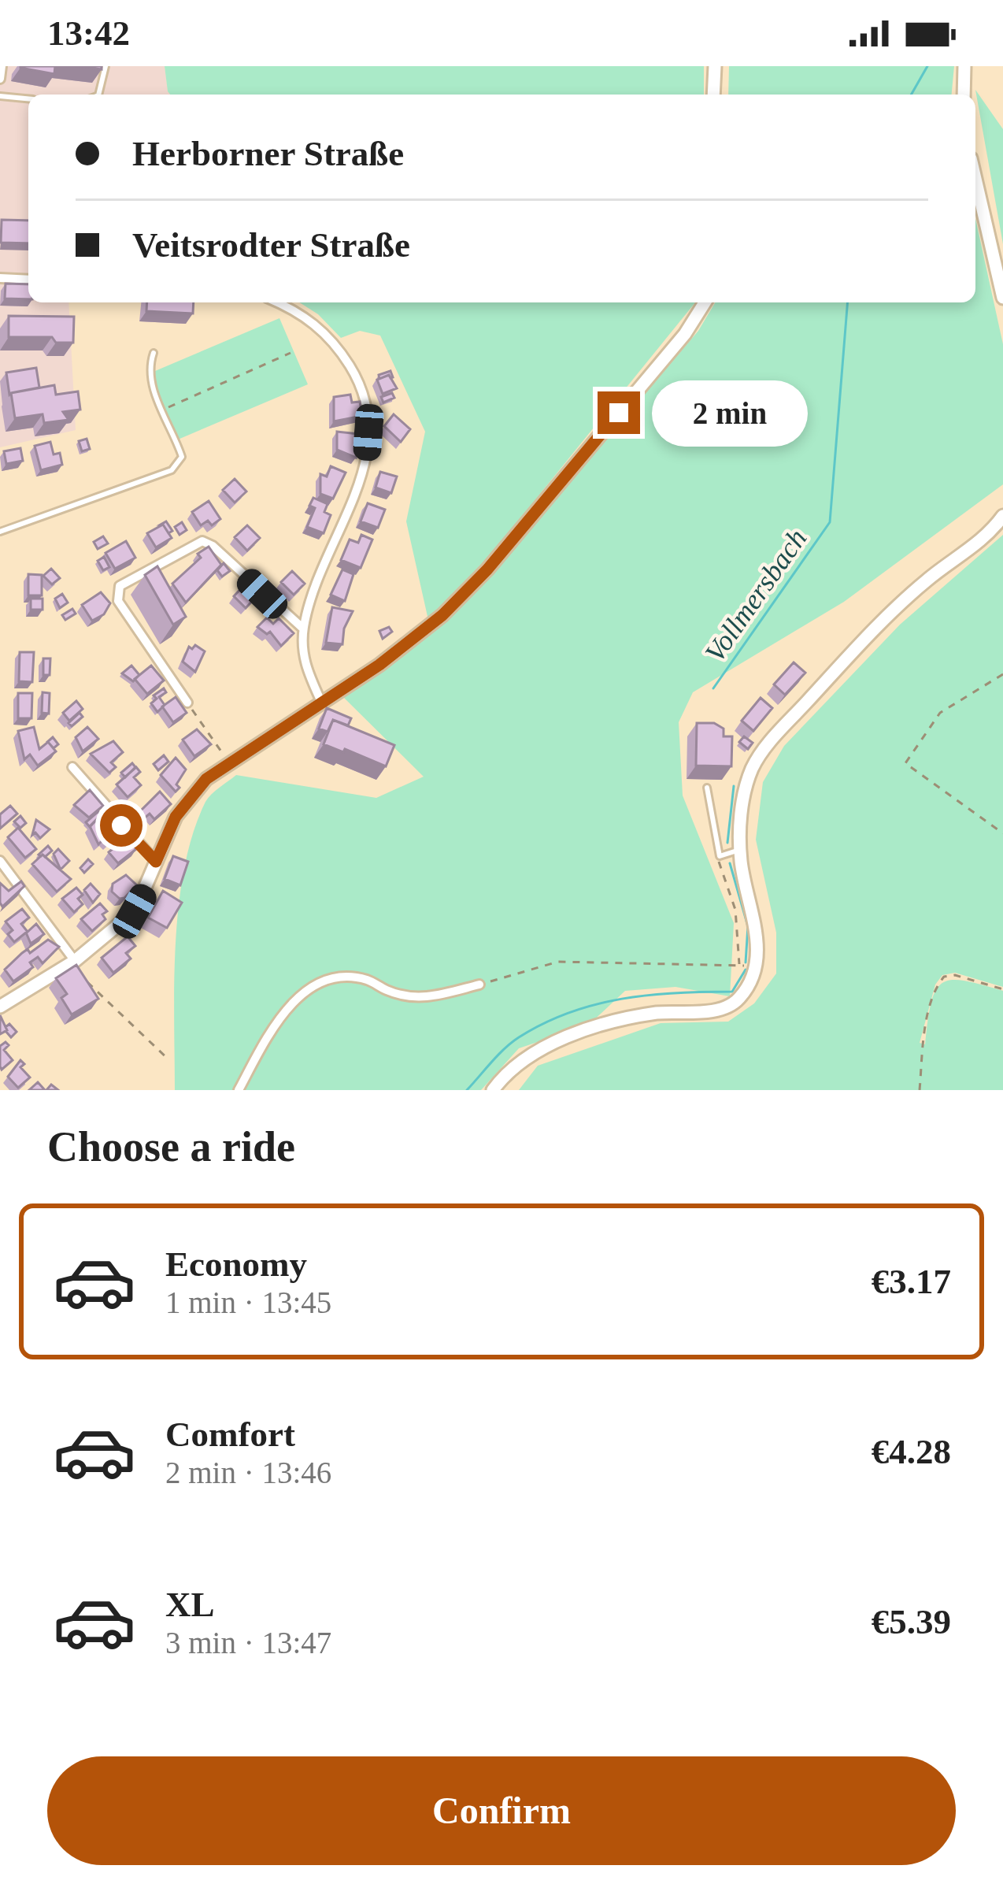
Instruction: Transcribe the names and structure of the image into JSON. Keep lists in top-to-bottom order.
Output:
{
  "water": ["Vollmersbach"],
  "page": {
    "status": "13:42",
    "banner": ["Herborner Straße", "Veitsrodter Straße"],
    "bubble": "2 min",
    "heading": "Choose a ride",
    "list": [
      {
        "name": "Economy",
        "note": "1 min · 13:45",
        "value": "€3.17"
      },
      {
        "name": "Comfort",
        "note": "2 min · 13:46",
        "value": "€4.28"
      },
      {
        "name": "XL",
        "note": "3 min · 13:47",
        "value": "€5.39"
      }
    ],
    "buttons": "Confirm"
  }
}
